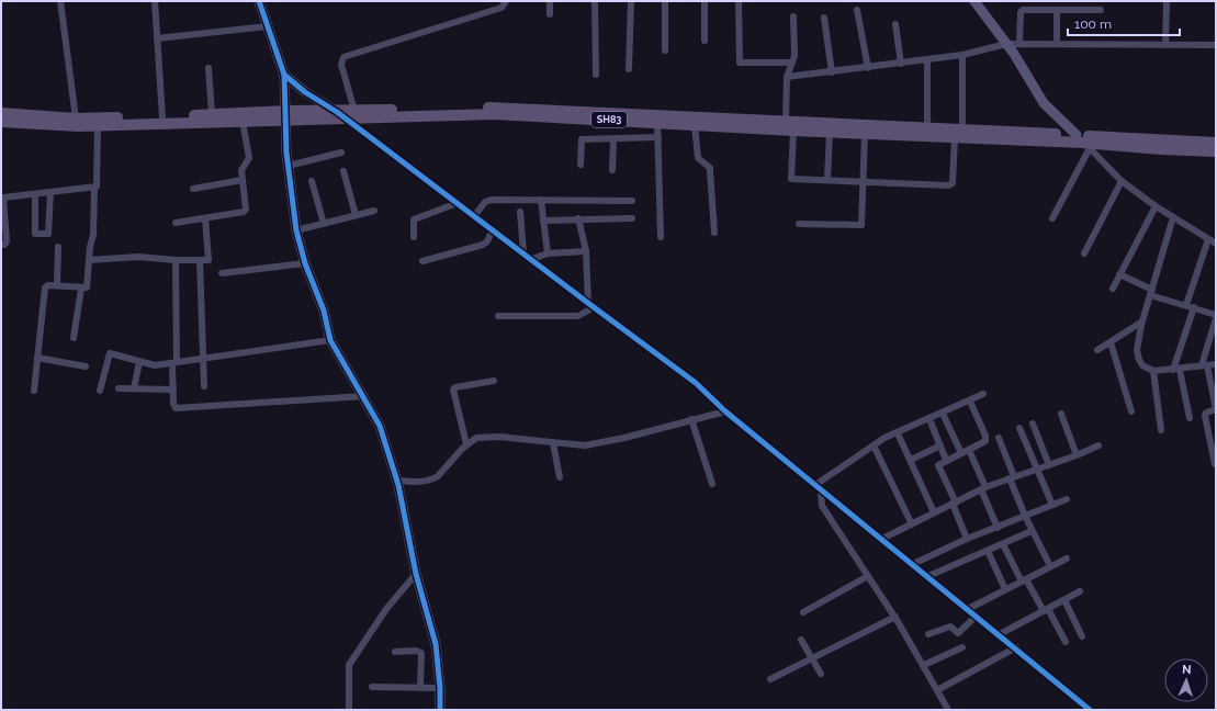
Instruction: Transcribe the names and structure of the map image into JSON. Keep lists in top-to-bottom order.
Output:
{
  "streets": {
    "main road": ["SH83"]
  },
  "scale_bar": "100 m",
  "north": "top"
}
